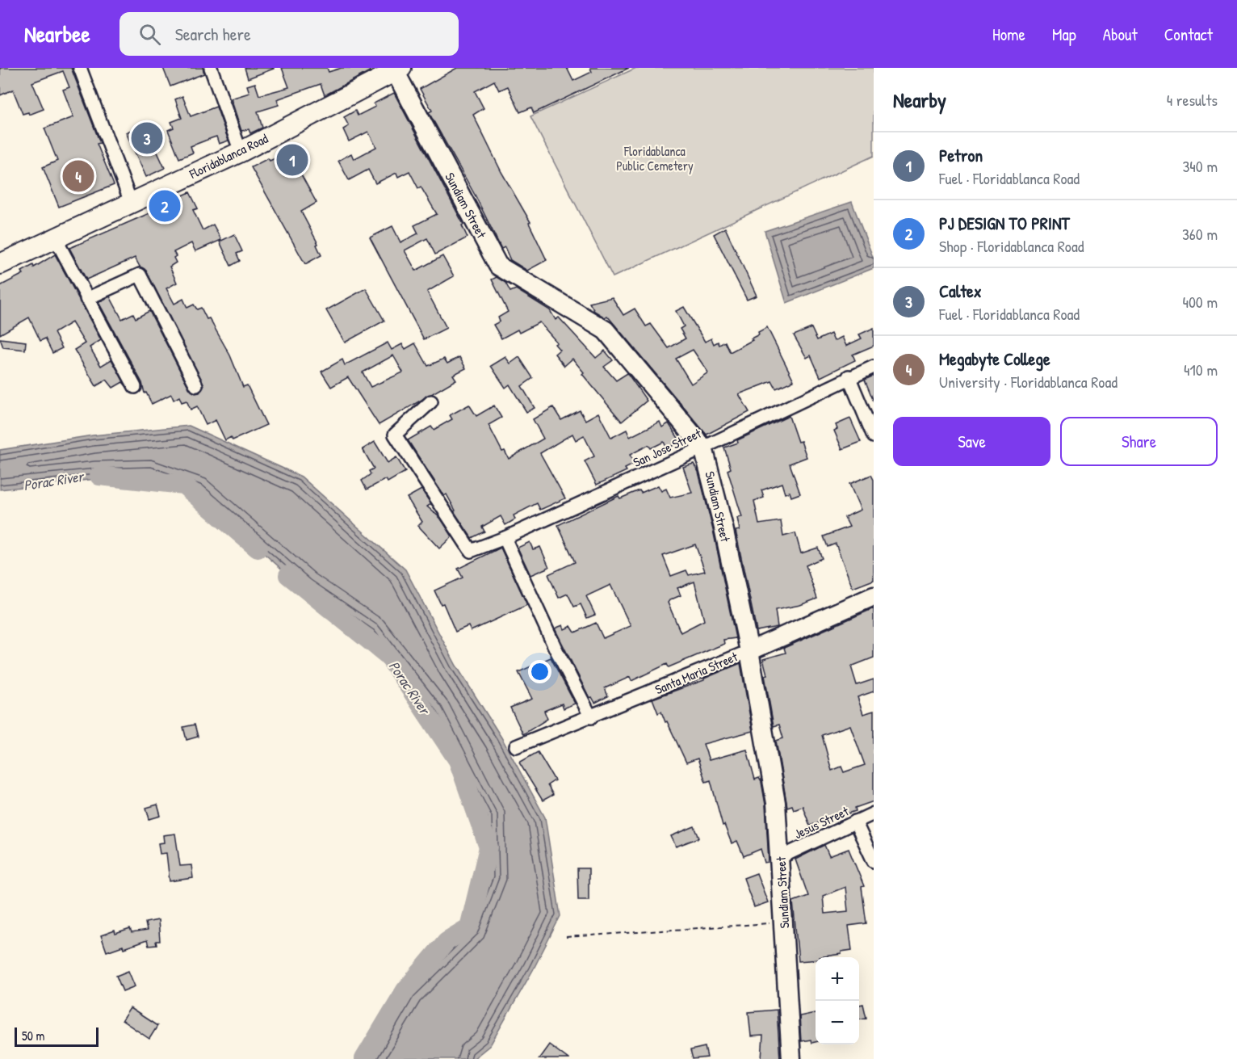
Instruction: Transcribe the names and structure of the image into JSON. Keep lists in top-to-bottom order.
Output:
{
  "streets": {
    "main road": ["Floridablanca Road"],
    "street": [
      "Sundiam Street",
      "San Jose Street",
      "Santa Maria Street",
      "Jesus Street"
    ]
  },
  "crossings": [
    ["Floridablanca Road", "Sundiam Street"],
    ["Sundiam Street", "San Jose Street"],
    ["Sundiam Street", "Santa Maria Street"],
    ["Sundiam Street", "Jesus Street"]
  ],
  "water": ["Porac River"],
  "parks": ["Floridablanca Public Cemetery"],
  "scale_bar": "50 m",
  "page": {
    "header": "Nearbee",
    "search": "Search here",
    "nav": [
      "Home",
      "Map",
      "About",
      "Contact"
    ],
    "heading": ["Nearby", "4 results"],
    "pins": [
      "3",
      "1",
      "4",
      "2"
    ],
    "list": [
      {
        "mark": "1",
        "name": "Petron",
        "note": "Fuel · Floridablanca Road",
        "value": "340 m"
      },
      {
        "mark": "2",
        "name": "PJ DESIGN TO PRINT",
        "note": "Shop · Floridablanca Road",
        "value": "360 m"
      },
      {
        "mark": "3",
        "name": "Caltex",
        "note": "Fuel · Floridablanca Road",
        "value": "400 m"
      },
      {
        "mark": "4",
        "name": "Megabyte College",
        "note": "University · Floridablanca Road",
        "value": "410 m"
      }
    ],
    "buttons": ["Save", "Share"],
    "map_buttons": ["+", "−"],
    "scale": "50 m"
  }
}
